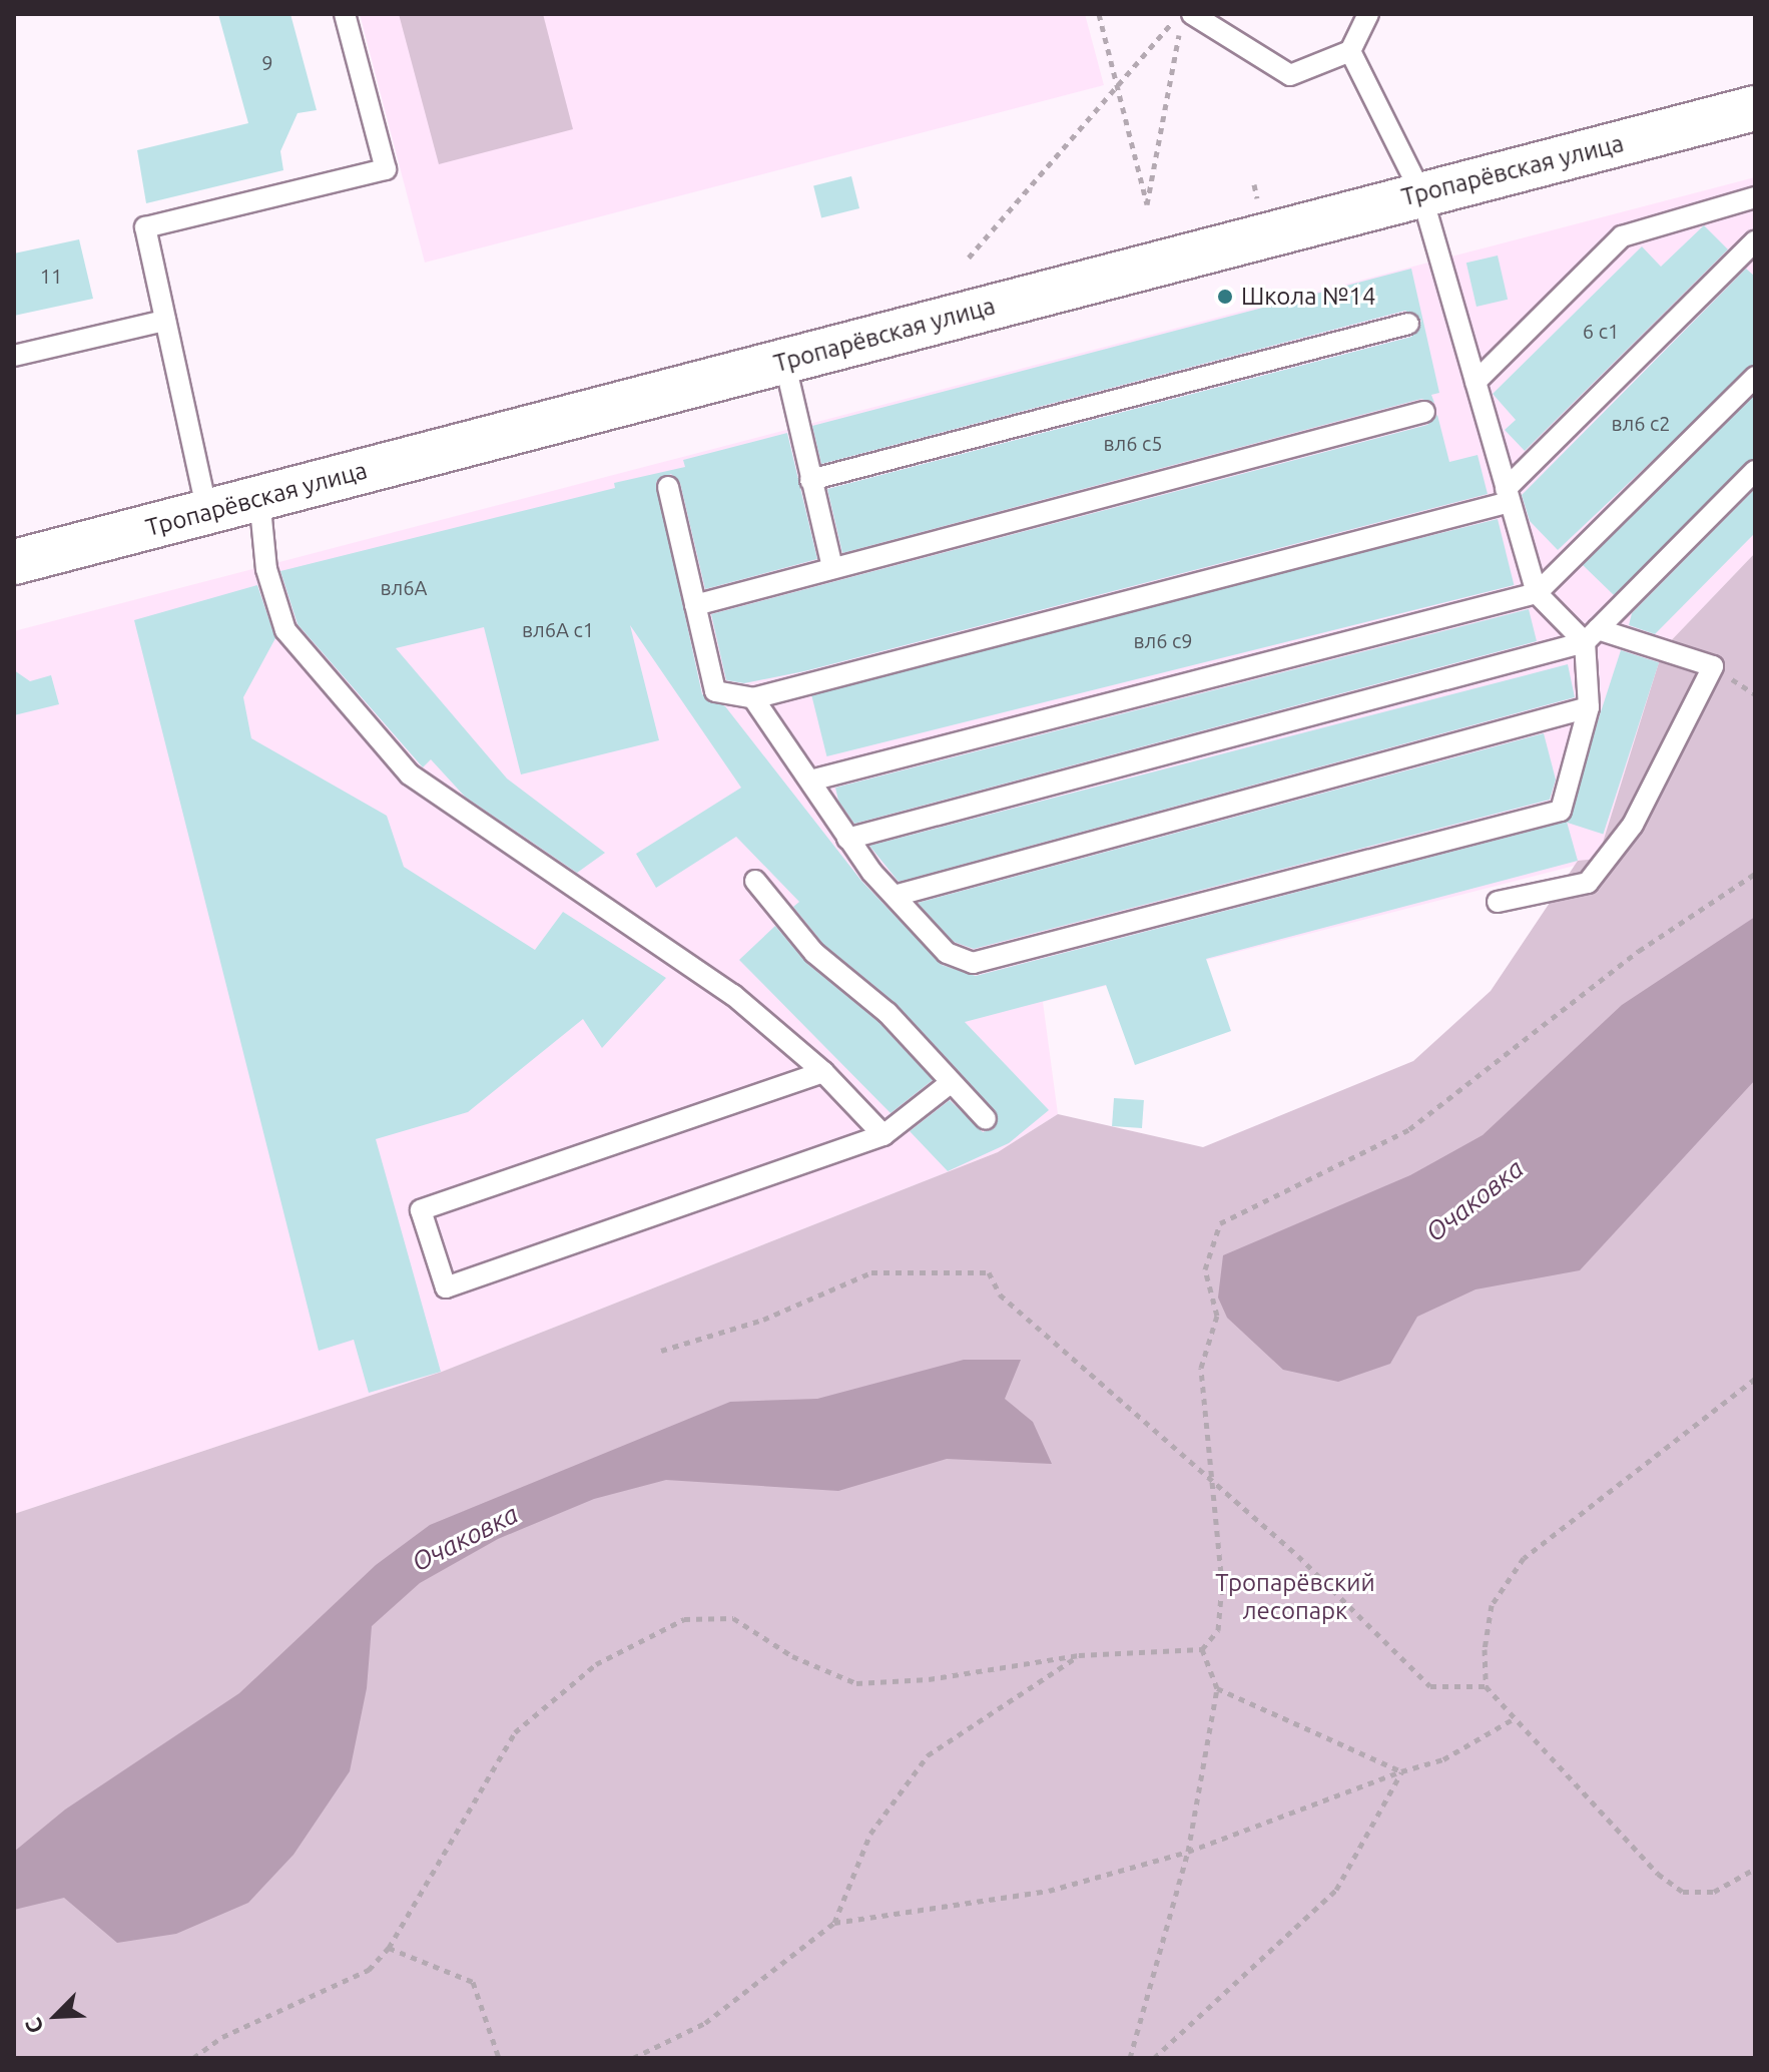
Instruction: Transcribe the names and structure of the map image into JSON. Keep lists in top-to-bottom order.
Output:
{
  "streets": {
    "street": ["Тропарёвская улица"]
  },
  "water": ["Очаковка"],
  "parks": ["Тропарёвский лесопарк"],
  "places": ["Школа №14"],
  "house_numbers": [
    "9",
    "11",
    "6 с1",
    "вл6 с2",
    "вл6 с5",
    "вл6А",
    "вл6А с1",
    "вл6 с9"
  ],
  "north": "bottom left"
}
